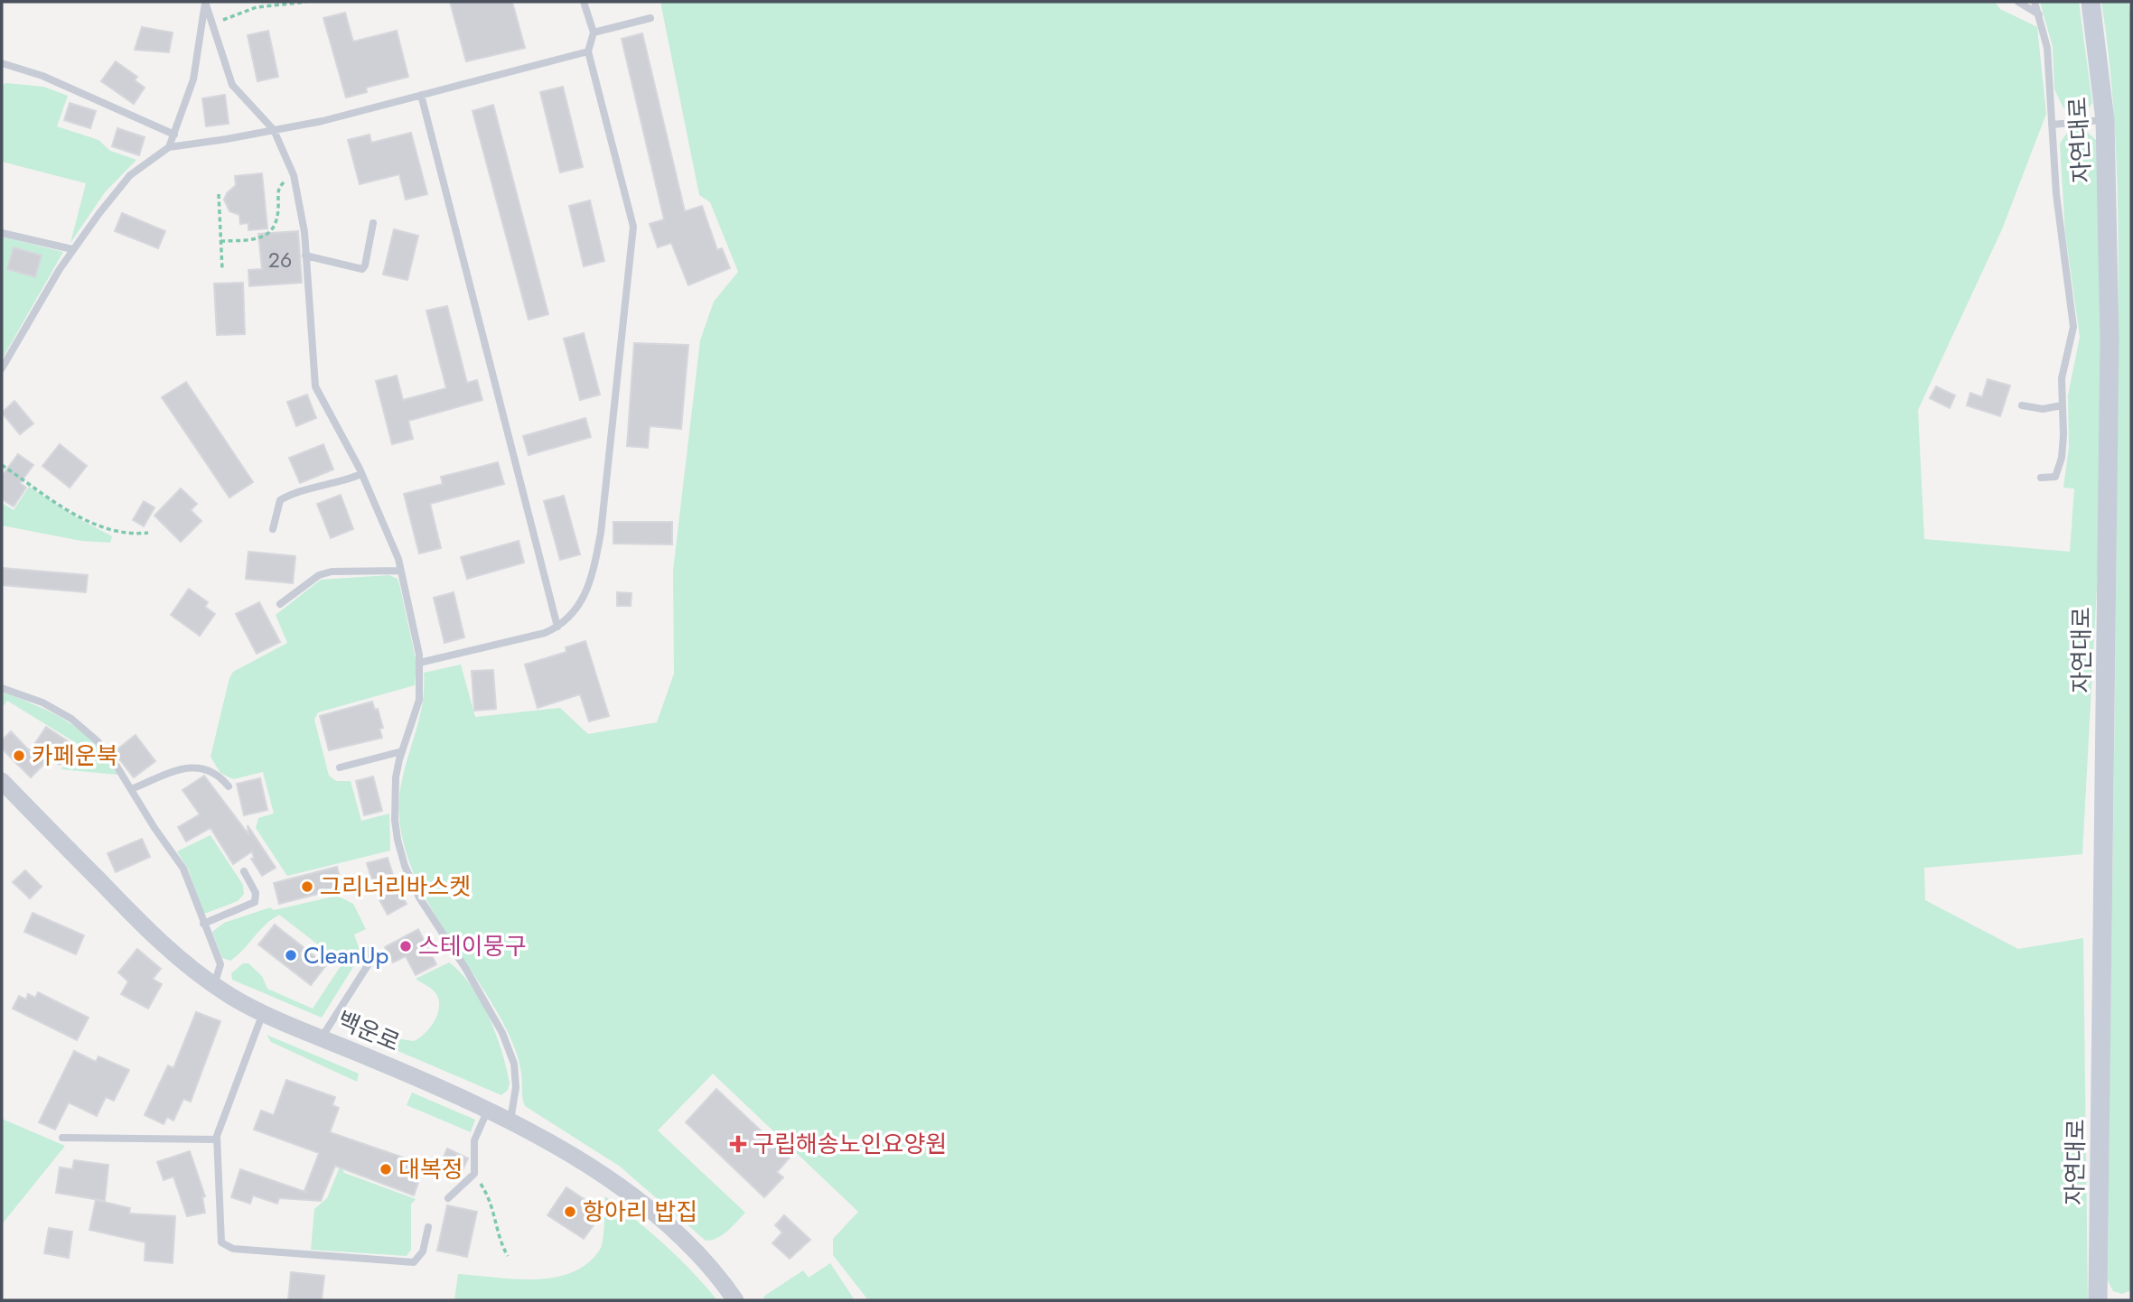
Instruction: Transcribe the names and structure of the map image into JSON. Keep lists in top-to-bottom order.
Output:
{
  "streets": {
    "main road": ["자연대로"],
    "street": ["백운로"]
  },
  "places": {
    "other": [
      "카페운북",
      "그리너리바스켓",
      "스테이뭉구",
      "CleanUp",
      "대복정",
      "항아리 밥집"
    ],
    "health": ["구립해송노인요양원"]
  },
  "house_numbers": ["26"]
}
